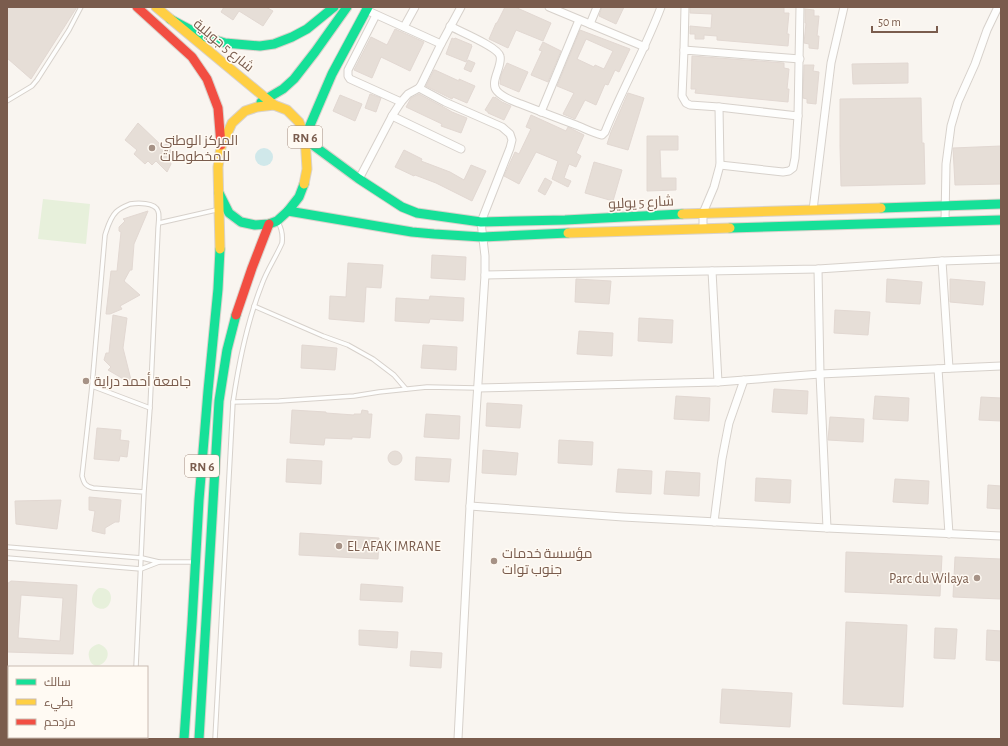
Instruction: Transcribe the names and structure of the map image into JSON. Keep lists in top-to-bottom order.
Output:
{
  "streets": {
    "main road": ["شارع 5 جويلية", "RN 6", "شارع 5 يوليو"]
  },
  "crossings": [
    ["شارع 5 جويلية", "RN 6"],
    ["شارع 5 جويلية", "شارع 5 يوليو"],
    ["RN 6", "شارع 5 يوليو"]
  ],
  "places": [
    "المركز الوطني للمخطوطات",
    "جامعة أحمد دراية",
    "EL AFAK IMRANE",
    "مؤسسة خدمات جنوب توات",
    "Parc du Wilaya"
  ],
  "legend": ["سالك", "بطيء", "مزدحم"],
  "scale_bar": "50 m"
}
